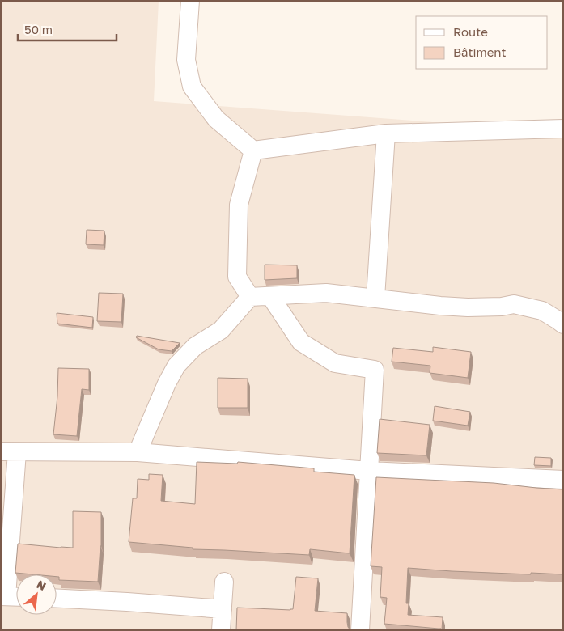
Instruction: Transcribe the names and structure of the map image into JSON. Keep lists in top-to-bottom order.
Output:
{
  "legend": ["Route", "Bâtiment"],
  "scale_bar": "50 m",
  "north": "top right"
}
